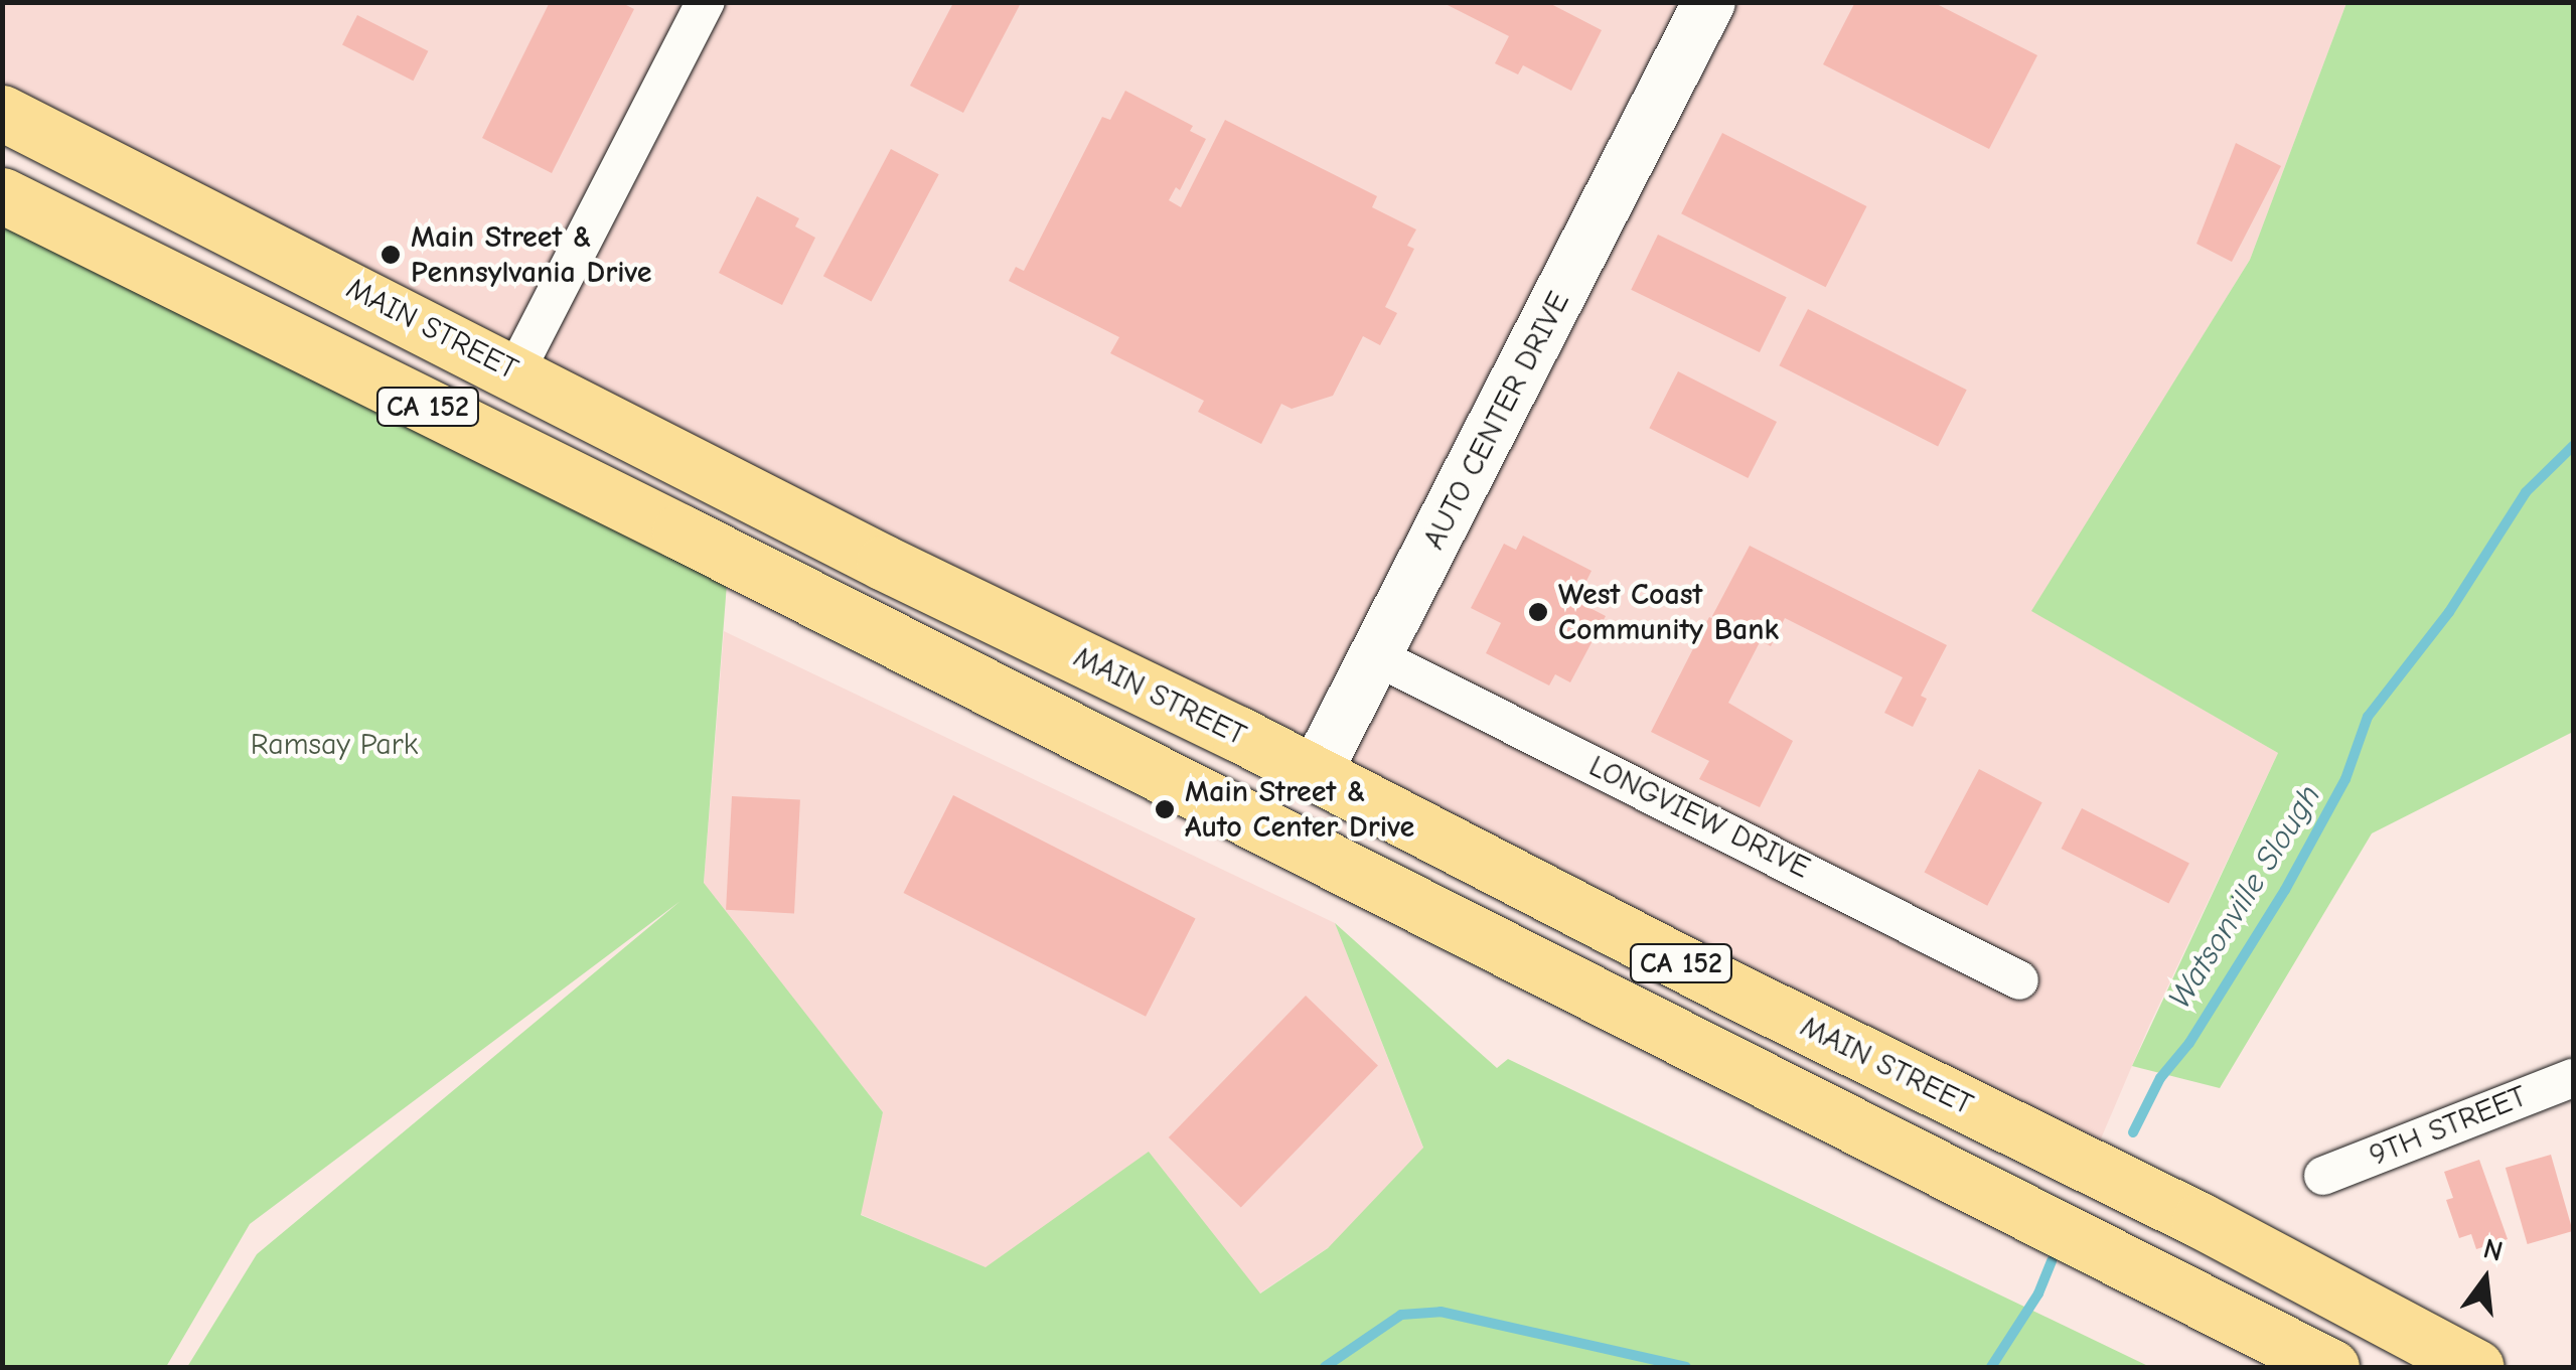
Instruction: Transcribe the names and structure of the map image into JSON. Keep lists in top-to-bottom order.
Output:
{
  "streets": {
    "main road": ["MAIN STREET", "CA 152", "AUTO CENTER DRIVE"],
    "street": ["LONGVIEW DRIVE", "9TH STREET"]
  },
  "crossings": [
    ["MAIN STREET", "AUTO CENTER DRIVE"],
    ["CA 152", "AUTO CENTER DRIVE"],
    ["AUTO CENTER DRIVE", "LONGVIEW DRIVE"]
  ],
  "water": ["Watsonville Slough"],
  "parks": ["Ramsay Park"],
  "places": ["Main Street & Pennsylvania Drive", "West Coast Community Bank", "Main Street & Auto Center Drive"],
  "north": "top"
}
